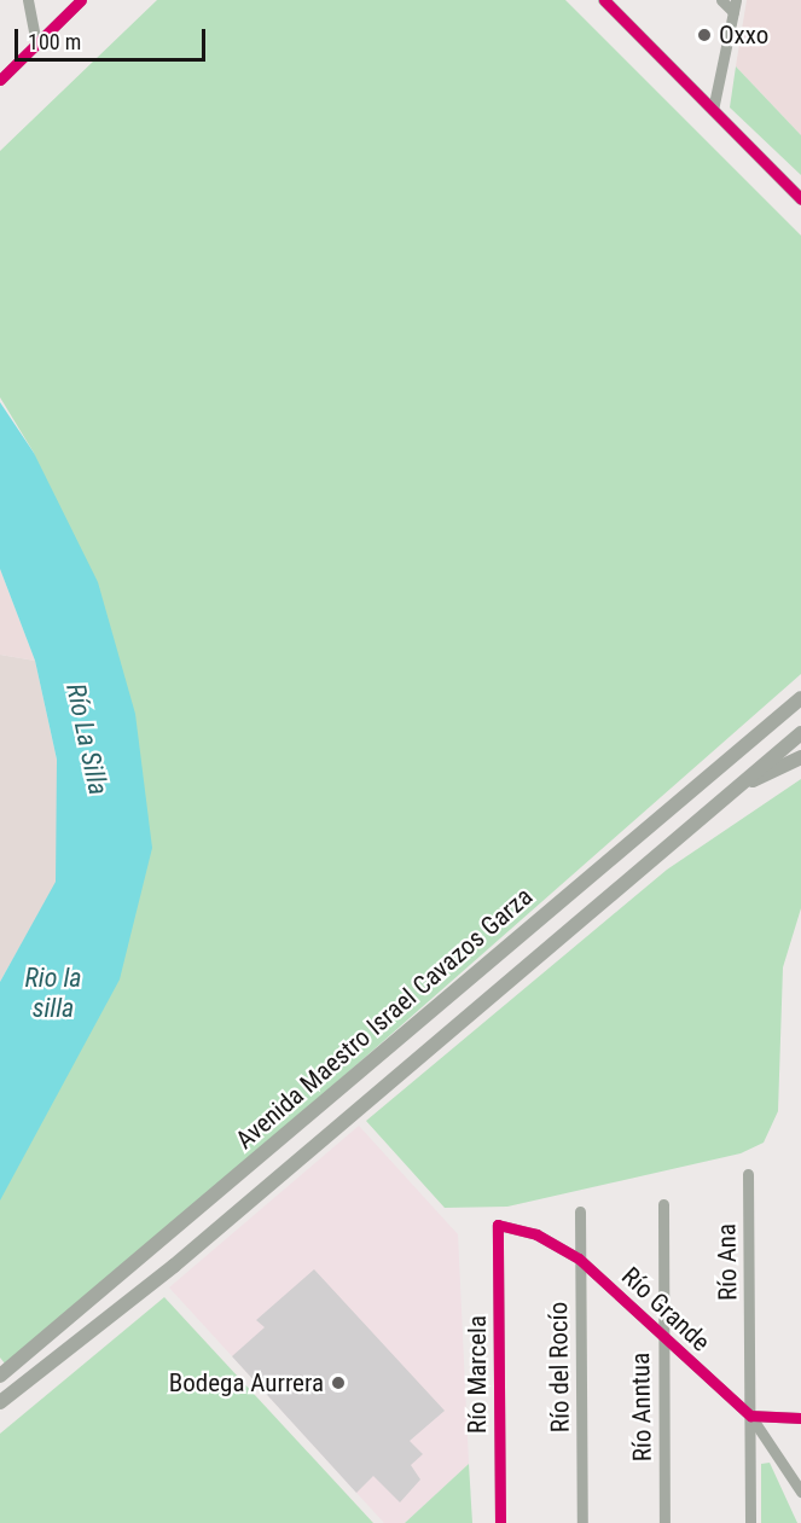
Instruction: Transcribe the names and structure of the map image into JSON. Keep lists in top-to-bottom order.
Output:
{
  "streets": {
    "main road": ["Avenida Maestro Israel Cavazos Garza"],
    "street": [
      "Río Ana",
      "Río Grande",
      "Río del Rocío",
      "Río Marcela",
      "Río Anntua"
    ]
  },
  "crossings": [
    ["Río Ana", "Río Grande"],
    ["Río Grande", "Río del Rocío"],
    ["Río Grande", "Río Marcela"],
    ["Río Grande", "Río Anntua"]
  ],
  "water": ["Río La Silla", "Rio la silla"],
  "places": ["Oxxo", "Bodega Aurrera"],
  "scale_bar": "100 m"
}
